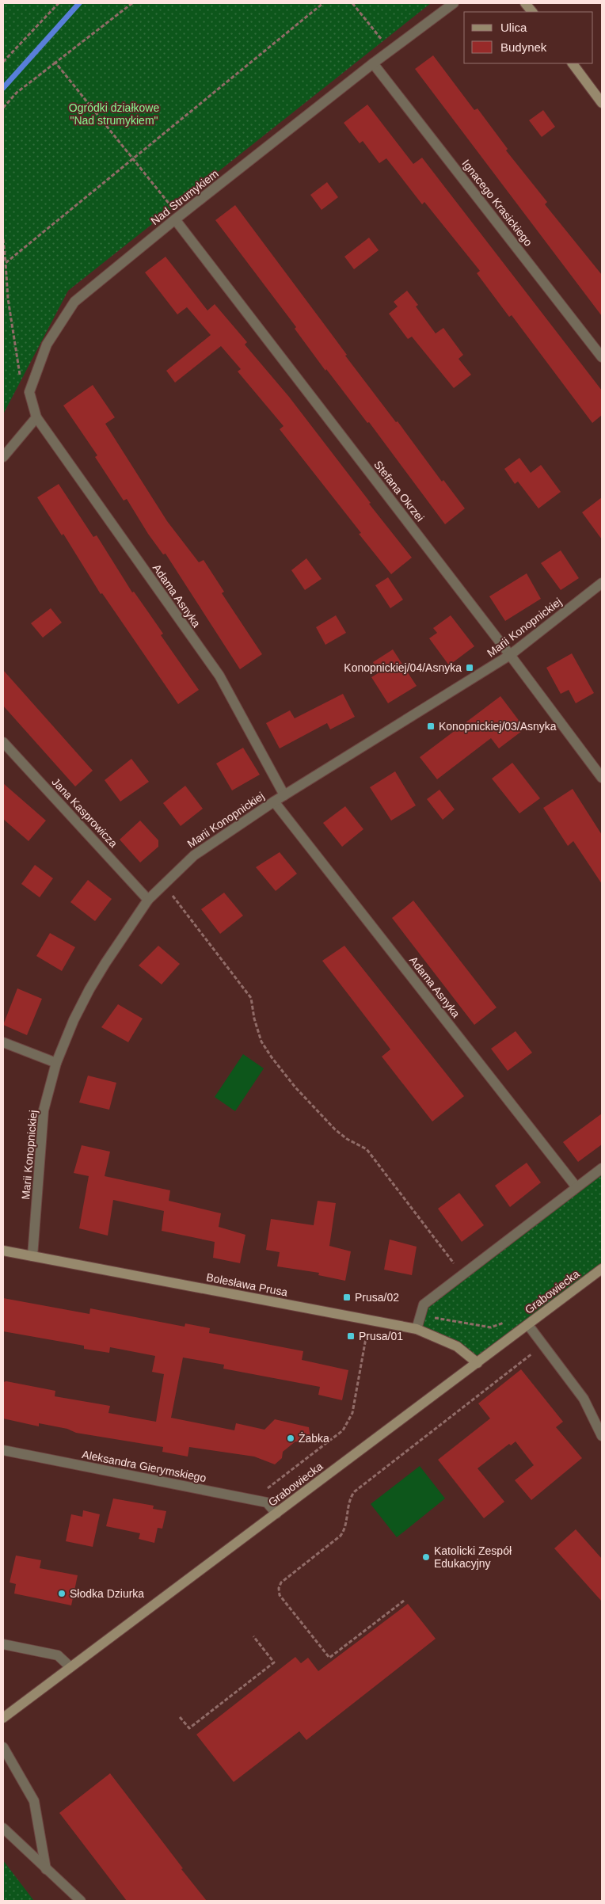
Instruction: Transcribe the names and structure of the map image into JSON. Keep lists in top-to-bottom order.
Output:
{
  "streets": {
    "street": [
      "Nad Strumykiem",
      "Ignacego Krasickiego",
      "Stefana Okrzei",
      "Adama Asnyka",
      "Marii Konopnickiej",
      "Jana Kasprowicza",
      "Bolesława Prusa",
      "Grabowiecka",
      "Aleksandra Gierymskiego"
    ]
  },
  "crossings": [
    ["Nad Strumykiem", "Ignacego Krasickiego"],
    ["Nad Strumykiem", "Stefana Okrzei"],
    ["Stefana Okrzei", "Marii Konopnickiej"],
    ["Adama Asnyka", "Marii Konopnickiej"],
    ["Marii Konopnickiej", "Jana Kasprowicza"],
    ["Marii Konopnickiej", "Bolesława Prusa"],
    ["Bolesława Prusa", "Grabowiecka"]
  ],
  "parks": ["Ogródki działkowe \"Nad strumykiem\""],
  "places": {
    "transit": [
      "Konopnickiej/04/Asnyka",
      "Konopnickiej/03/Asnyka",
      "Prusa/02",
      "Prusa/01"
    ],
    "other": ["Żabka", "Katolicki Zespół Edukacyjny", "Słodka Dziurka"]
  },
  "legend": ["Ulica", "Budynek"]
}
